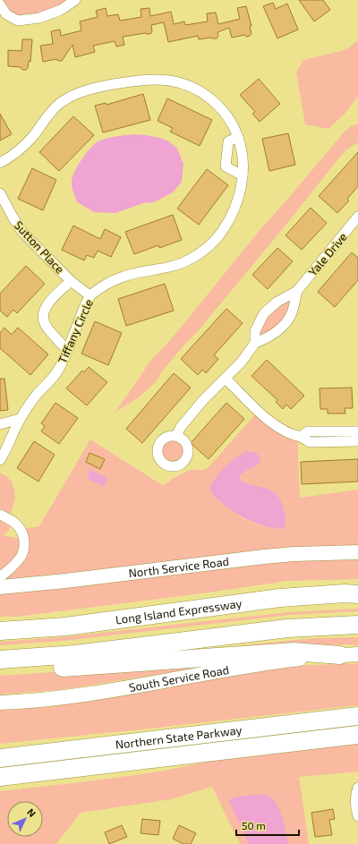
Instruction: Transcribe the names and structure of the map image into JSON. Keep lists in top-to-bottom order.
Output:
{
  "streets": {
    "highway": ["Long Island Expressway", "Northern State Parkway"],
    "main road": ["North Service Road", "South Service Road"],
    "street": ["Sutton Place", "Yale Drive", "Tiffany Circle"]
  },
  "crossings": [
    ["Sutton Place", "Tiffany Circle"]
  ],
  "scale_bar": "50 m",
  "north": "top right"
}
